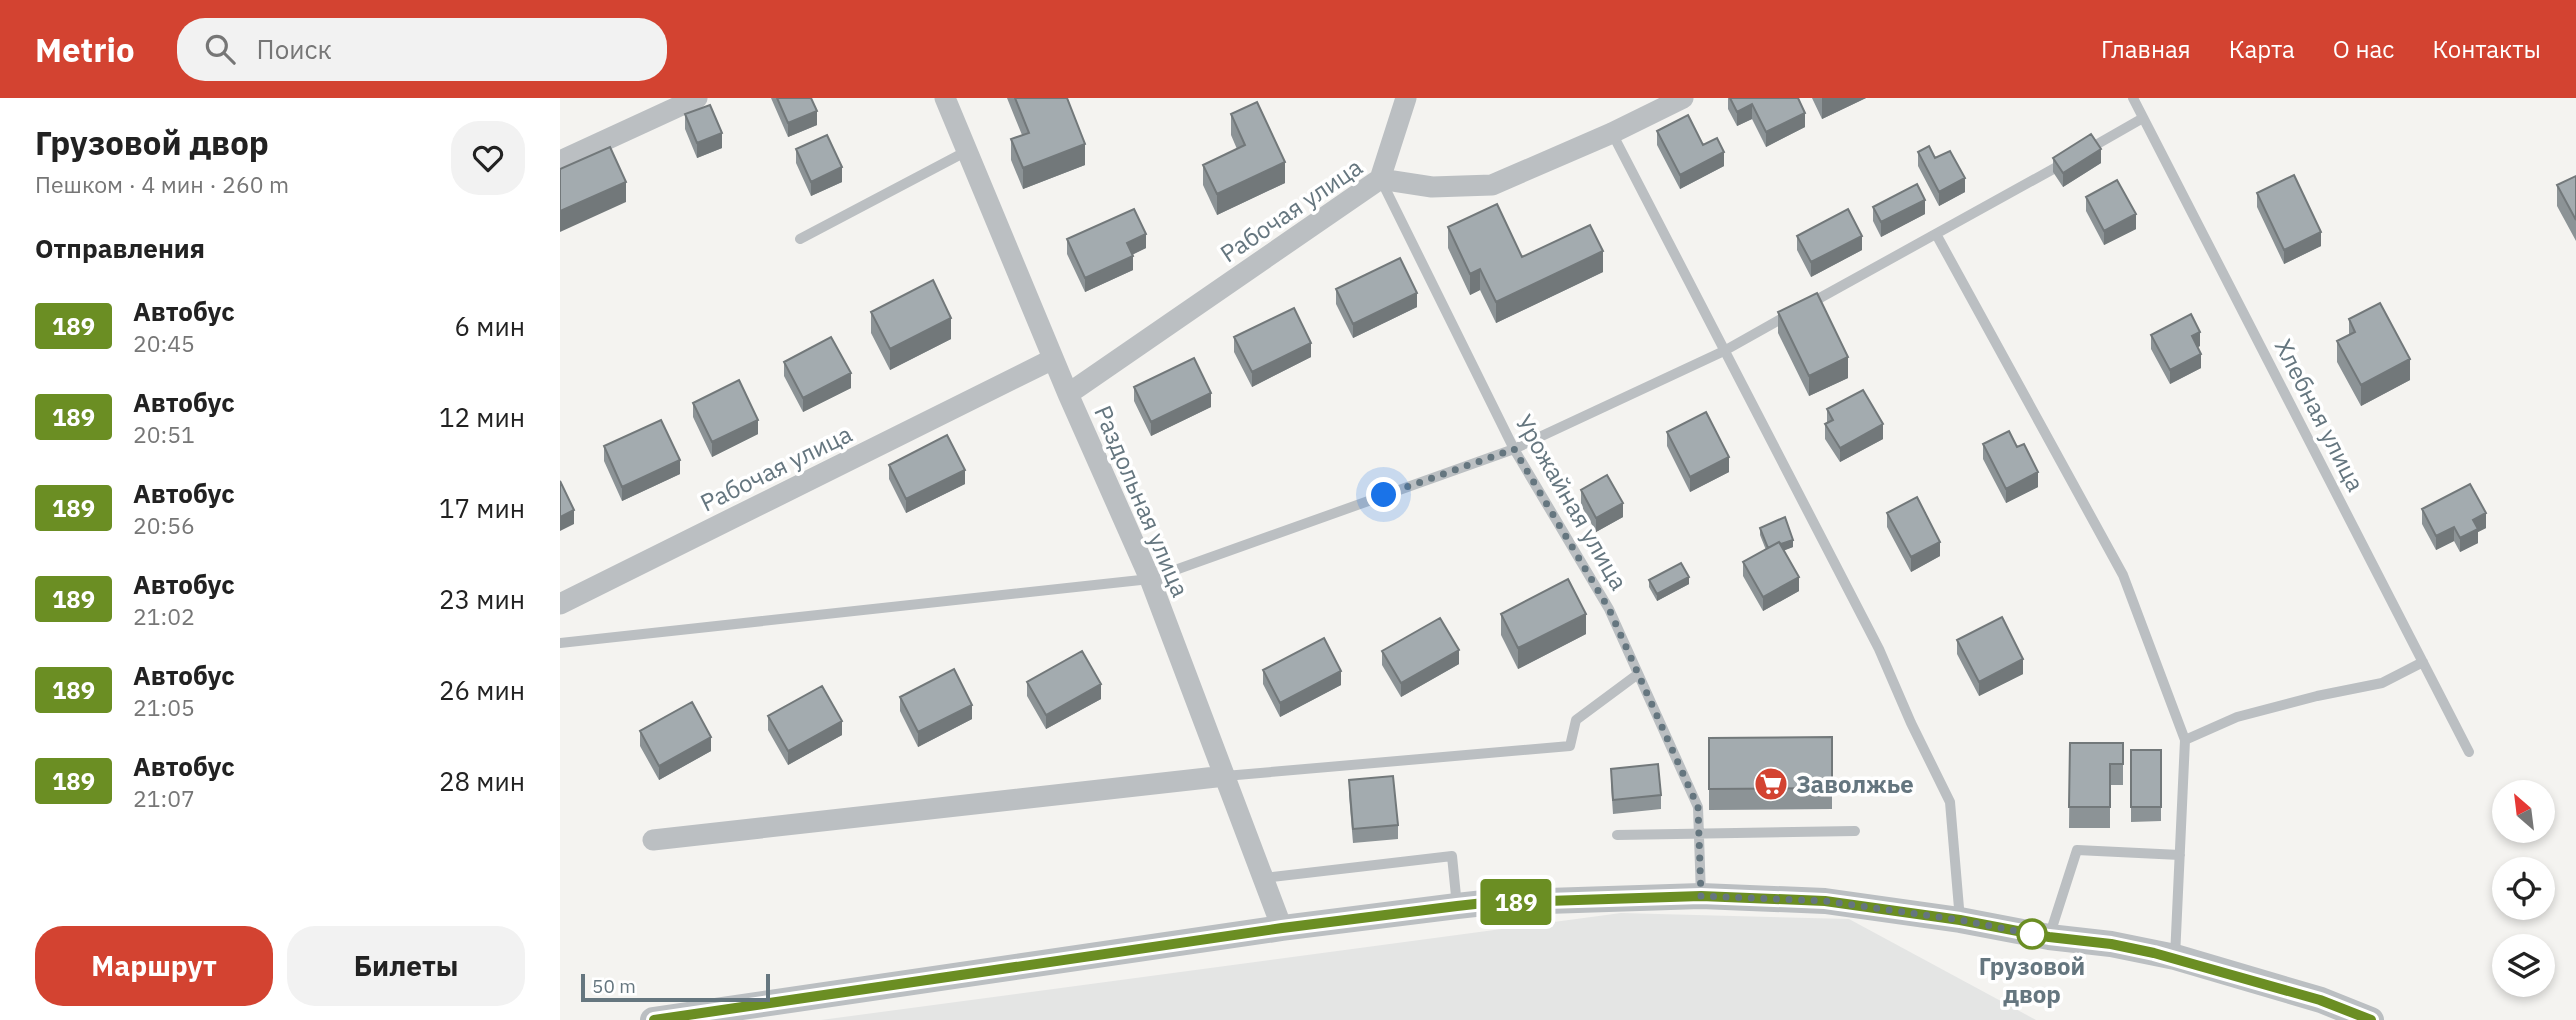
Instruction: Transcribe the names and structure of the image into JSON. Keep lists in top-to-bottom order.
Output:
{
  "streets": {
    "street": ["Рабочая улица", "Раздольная улица"],
    "lane": ["Хлебная улица", "Урожайная улица"]
  },
  "crossings": [
    ["Рабочая улица", "Раздольная улица"],
    ["Рабочая улица", "Урожайная улица"]
  ],
  "places": {
    "supermarket": ["Заволжье"],
    "other": ["Грузовой двор"]
  },
  "lines": ["bus line 189"],
  "scale_bar": "50 m",
  "north": "top left",
  "page": {
    "header": "Metrio",
    "search": "Поиск",
    "nav": [
      "Главная",
      "Карта",
      "О нас",
      "Контакты"
    ],
    "heading": [
      ["Грузовой двор", "Пешком · 4 мин · 260 m"],
      "Отправления"
    ],
    "on_map": "189",
    "list": [
      {
        "mark": "189",
        "name": "Автобус",
        "note": "20:45",
        "value": "6 мин"
      },
      {
        "mark": "189",
        "name": "Автобус",
        "note": "20:51",
        "value": "12 мин"
      },
      {
        "mark": "189",
        "name": "Автобус",
        "note": "20:56",
        "value": "17 мин"
      },
      {
        "mark": "189",
        "name": "Автобус",
        "note": "21:02",
        "value": "23 мин"
      },
      {
        "mark": "189",
        "name": "Автобус",
        "note": "21:05",
        "value": "26 мин"
      },
      {
        "mark": "189",
        "name": "Автобус",
        "note": "21:07",
        "value": "28 мин"
      }
    ],
    "buttons": ["Маршрут", "Билеты"],
    "scale": "50 m"
  }
}
